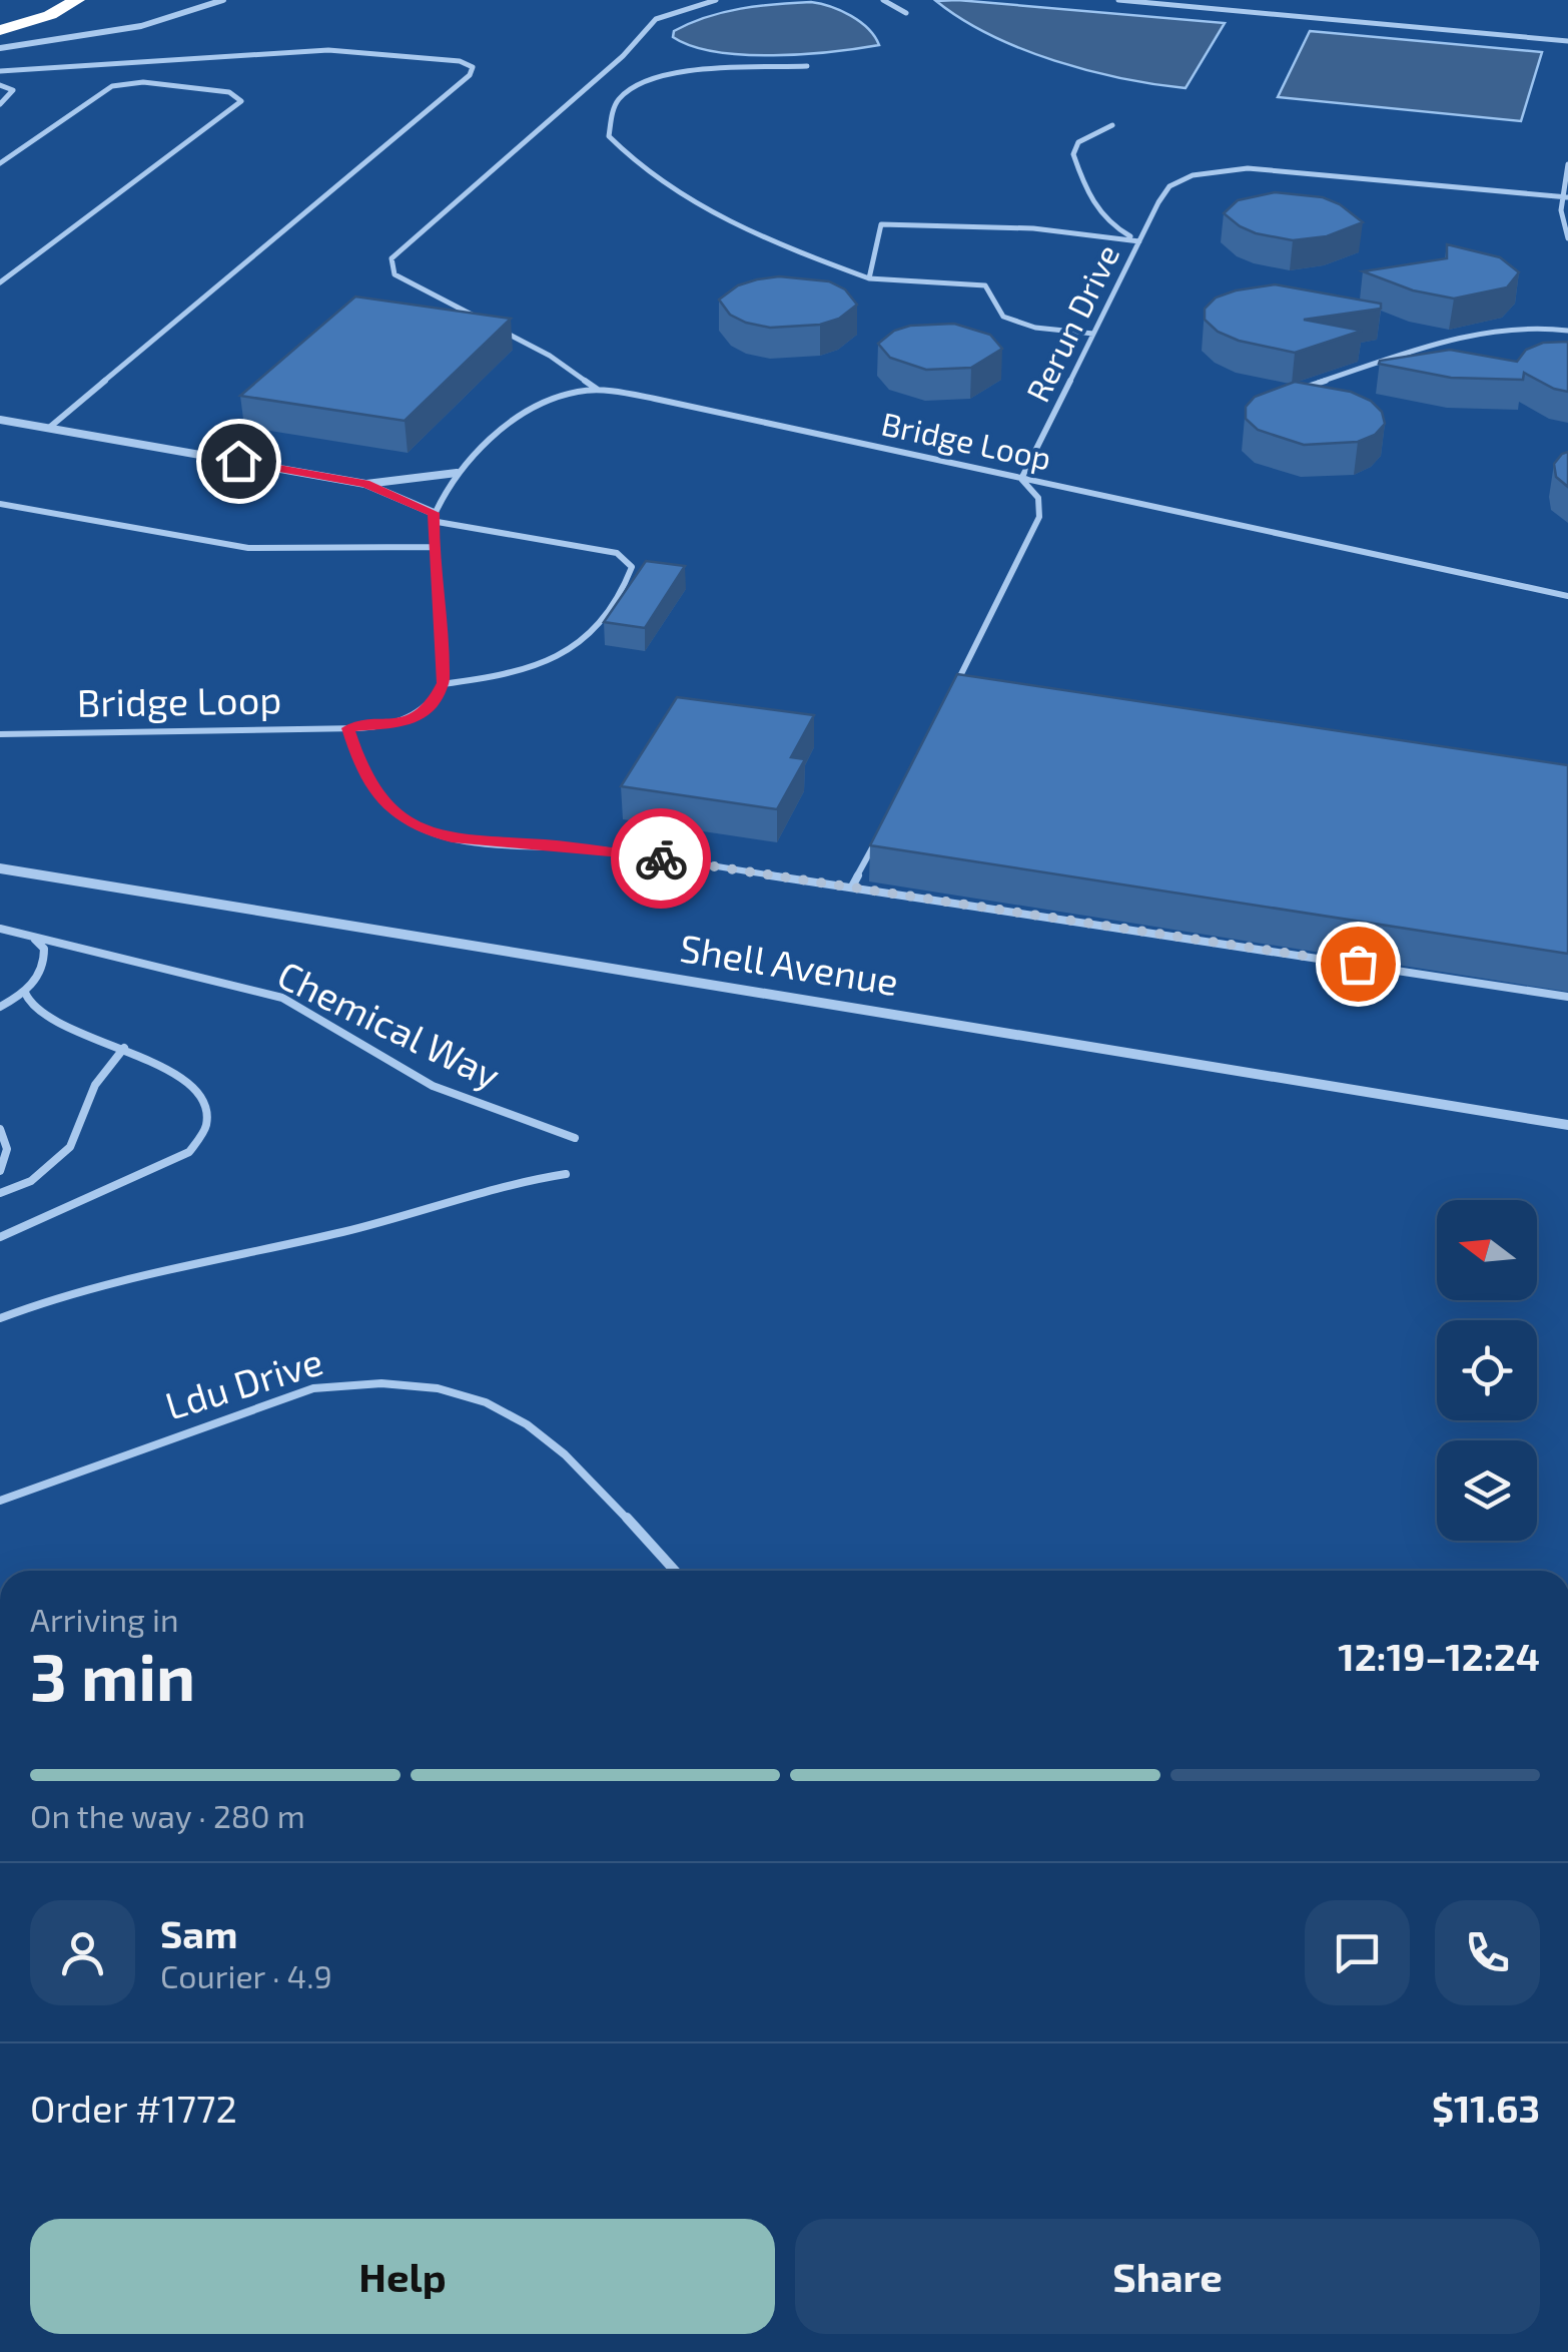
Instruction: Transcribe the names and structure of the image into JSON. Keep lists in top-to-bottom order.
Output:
{
  "streets": {
    "street": ["Shell Avenue"],
    "lane": [
      "Rerun Drive",
      "Bridge Loop",
      "Chemical Way",
      "Ldu Drive"
    ]
  },
  "crossings": [
    ["Rerun Drive", "Bridge Loop"]
  ],
  "north": "left",
  "page": {
    "heading": ["3 min", "Arriving in", "12:19–12:24"],
    "panel": [
      "Sam",
      "Courier · 4.9",
      "Order #1772",
      "$11.63"
    ],
    "bar": "On the way · 280 m",
    "buttons": ["Help", "Share"]
  }
}
